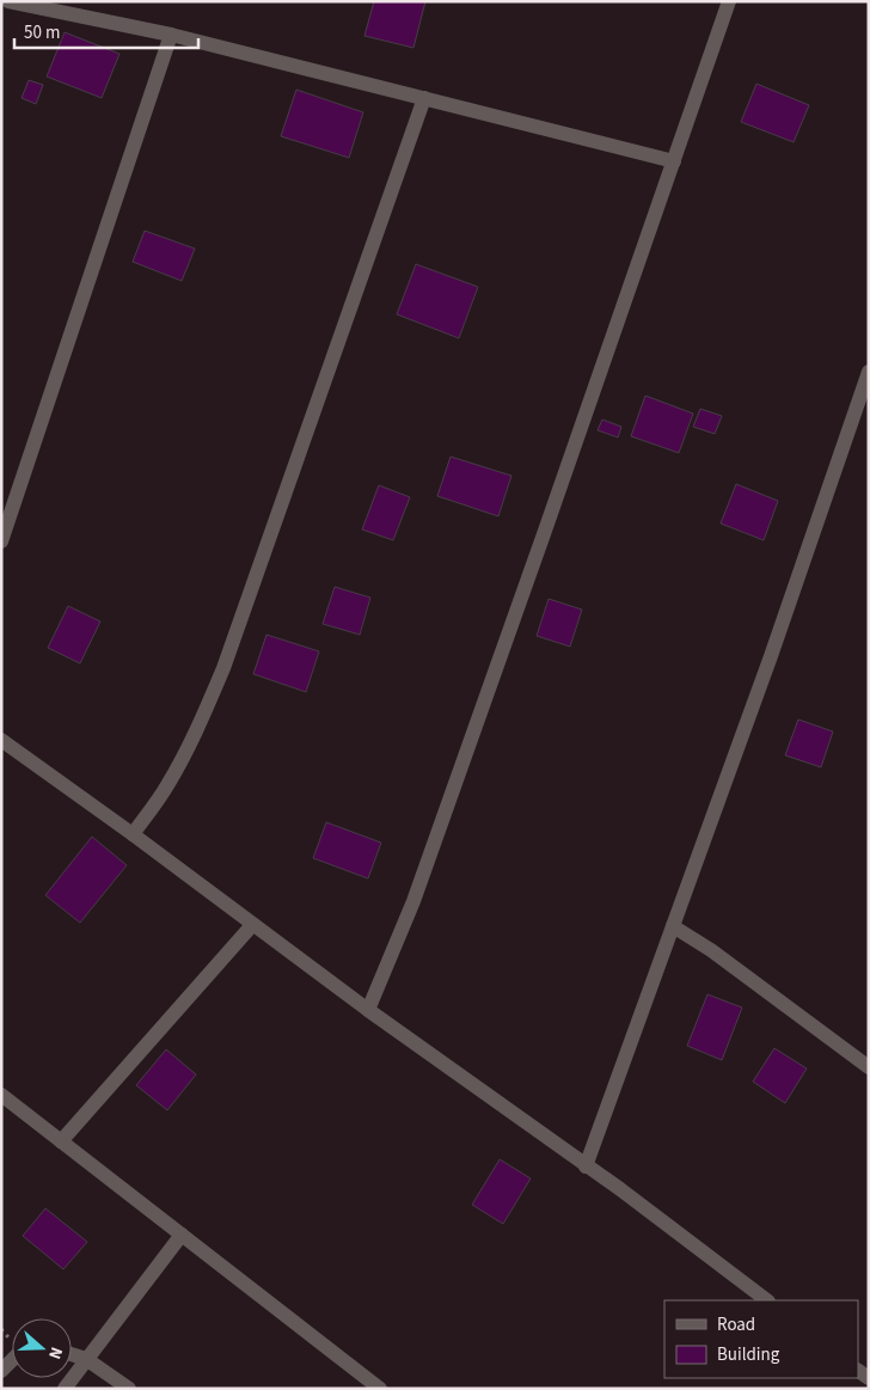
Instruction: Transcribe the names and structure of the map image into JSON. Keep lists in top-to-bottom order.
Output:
{
  "legend": ["Road", "Building"],
  "scale_bar": "50 m",
  "north": "right"
}
